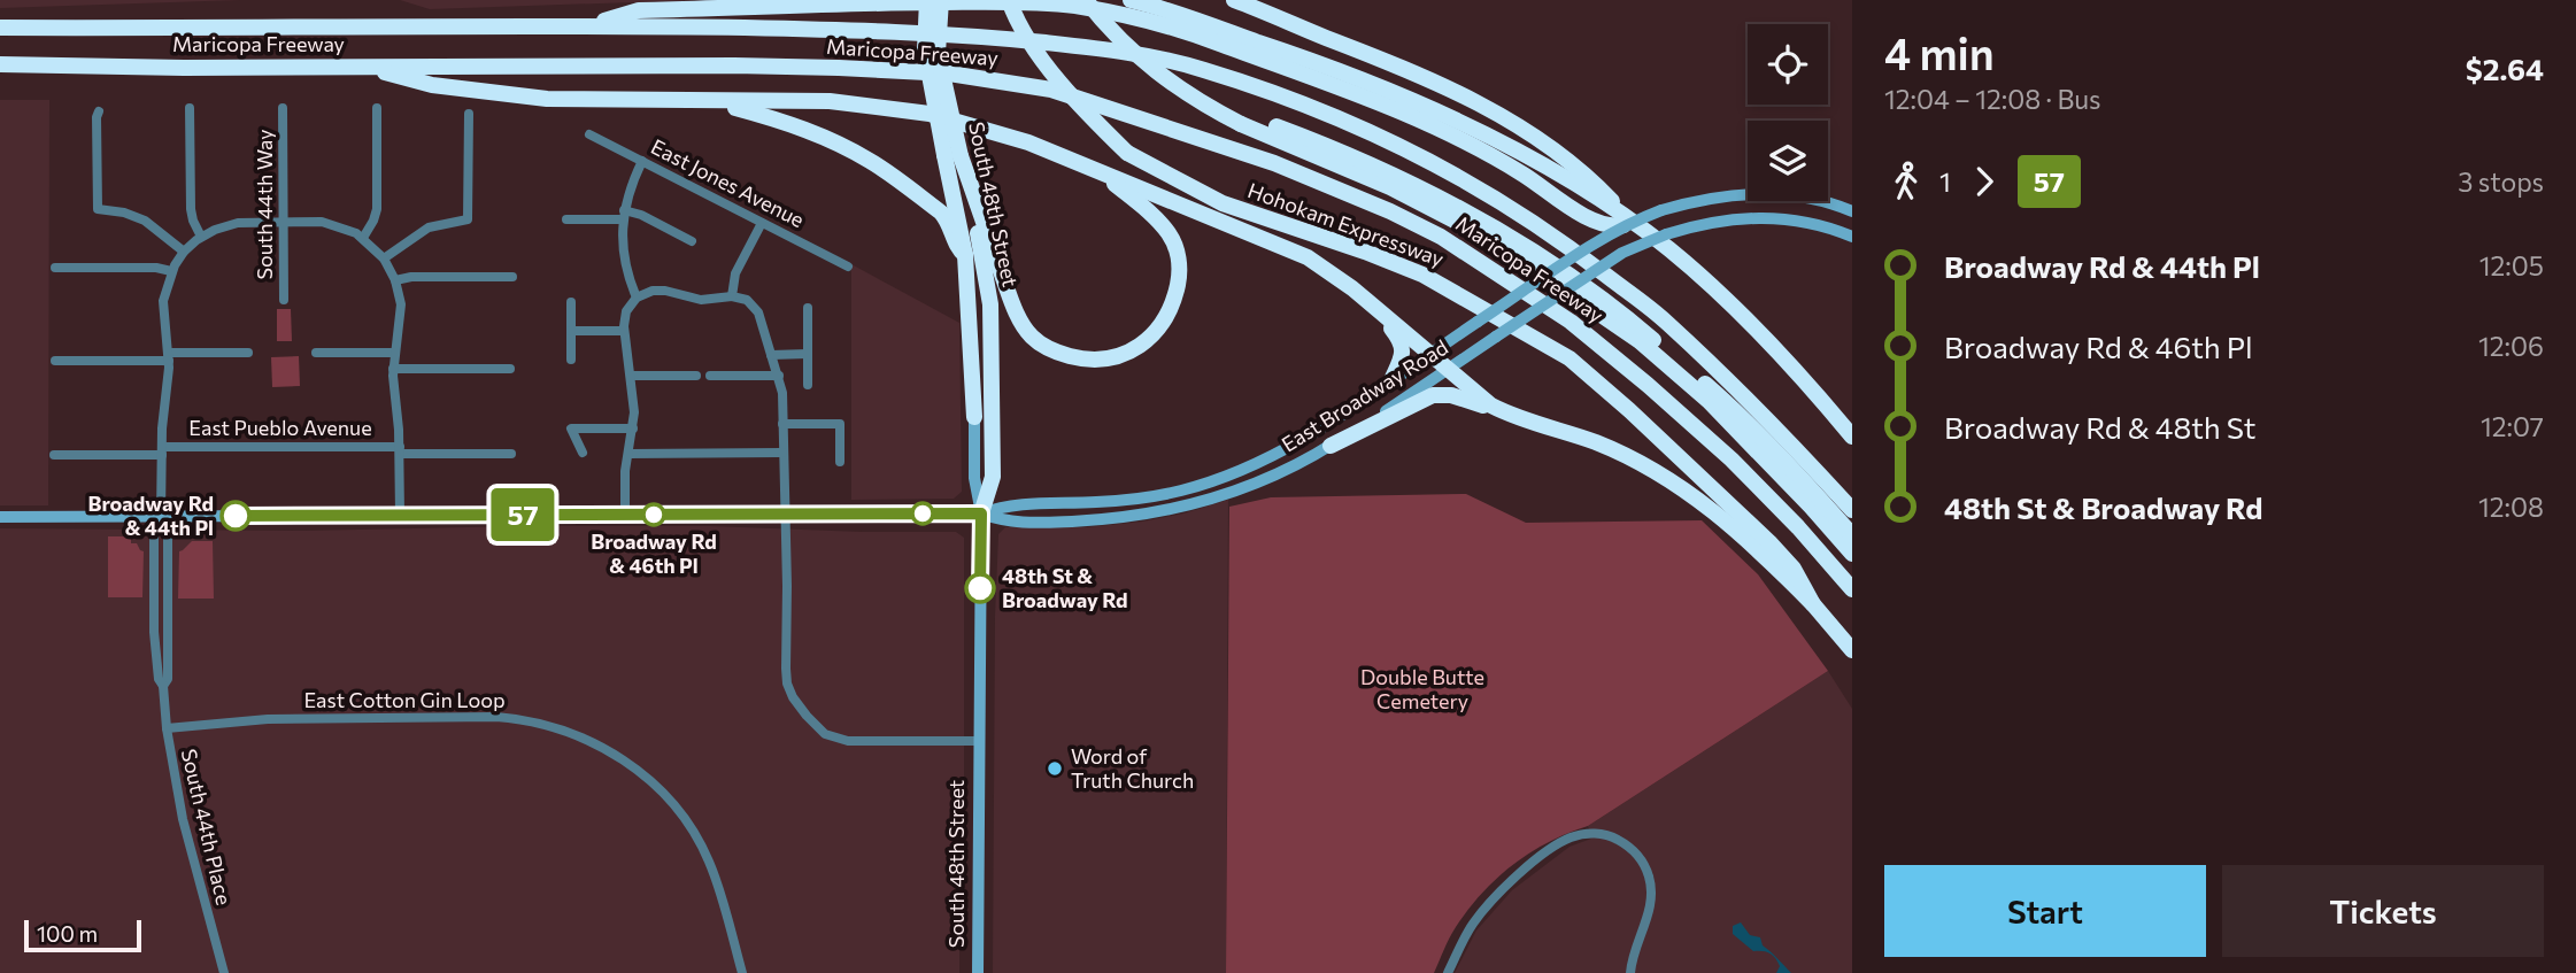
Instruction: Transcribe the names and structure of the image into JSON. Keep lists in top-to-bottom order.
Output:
{
  "streets": {
    "highway": ["Maricopa Freeway", "South 48th Street", "Hohokam Expressway"],
    "main road": ["East Broadway Road"],
    "street": [
      "East Jones Avenue",
      "South 44th Way",
      "East Pueblo Avenue",
      "East Cotton Gin Loop",
      "South 44th Place"
    ]
  },
  "crossings": [
    ["South 48th Street", "East Broadway Road"],
    ["East Broadway Road", "South 44th Place"],
    ["East Pueblo Avenue", "South 44th Place"],
    ["East Cotton Gin Loop", "South 44th Place"]
  ],
  "parks": ["Double Butte Cemetery"],
  "places": [
    "Broadway Rd & 46th Pl",
    "Broadway Rd & 44th Pl",
    "48th St & Broadway Rd",
    "Word of Truth Church"
  ],
  "lines": ["bus line 57"],
  "scale_bar": "100 m",
  "page": {
    "on_map": "57",
    "heading": ["4 min", "12:04 – 12:08 · Bus", "$2.64"],
    "legs": ["1", "57", "3 stops"],
    "list": [
      {
        "name": "Broadway Rd & 44th Pl",
        "value": "12:05"
      },
      {
        "name": "Broadway Rd & 46th Pl",
        "value": "12:06"
      },
      {
        "name": "Broadway Rd & 48th St",
        "value": "12:07"
      },
      {
        "name": "48th St & Broadway Rd",
        "value": "12:08"
      }
    ],
    "buttons": ["Start", "Tickets"],
    "scale": "100 m"
  }
}
